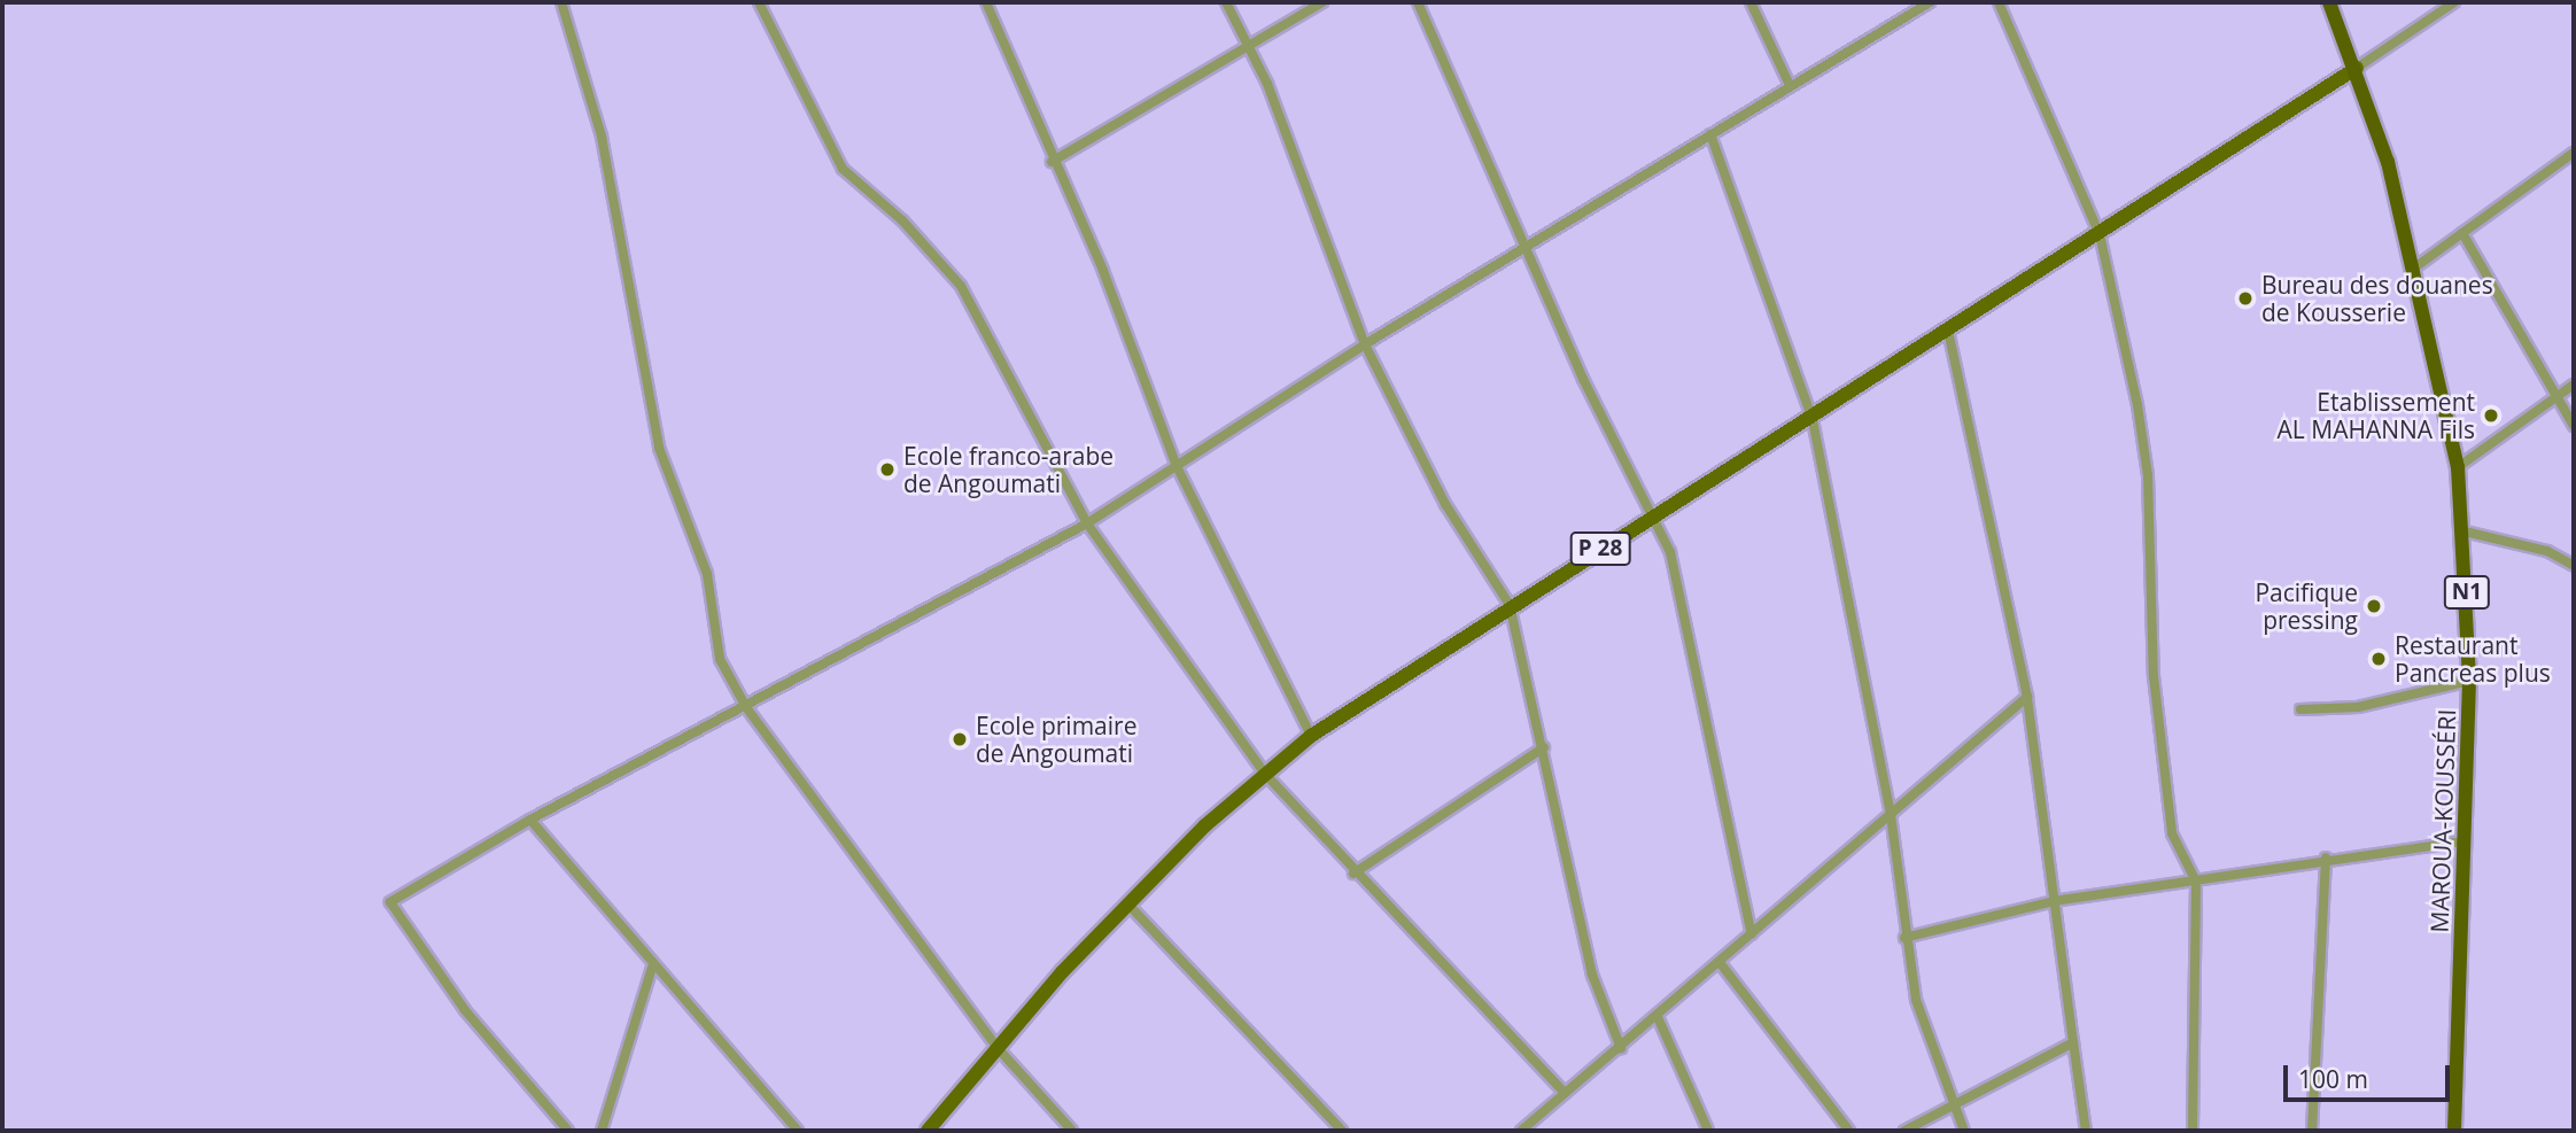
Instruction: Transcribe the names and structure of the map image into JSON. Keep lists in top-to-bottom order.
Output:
{
  "streets": {
    "highway": ["N1", "MAROUA-KOUSSÉRI"],
    "main road": ["P 28"]
  },
  "crossings": [
    ["P 28", "MAROUA-KOUSSÉRI"]
  ],
  "places": [
    "Bureau des douanes de Kousserie",
    "Etablissement AL MAHANNA Fils",
    "Ecole franco-arabe de Angoumati",
    "Pacifique pressing",
    "Restaurant Pancreas plus",
    "Ecole primaire de Angoumati"
  ],
  "scale_bar": "100 m"
}
